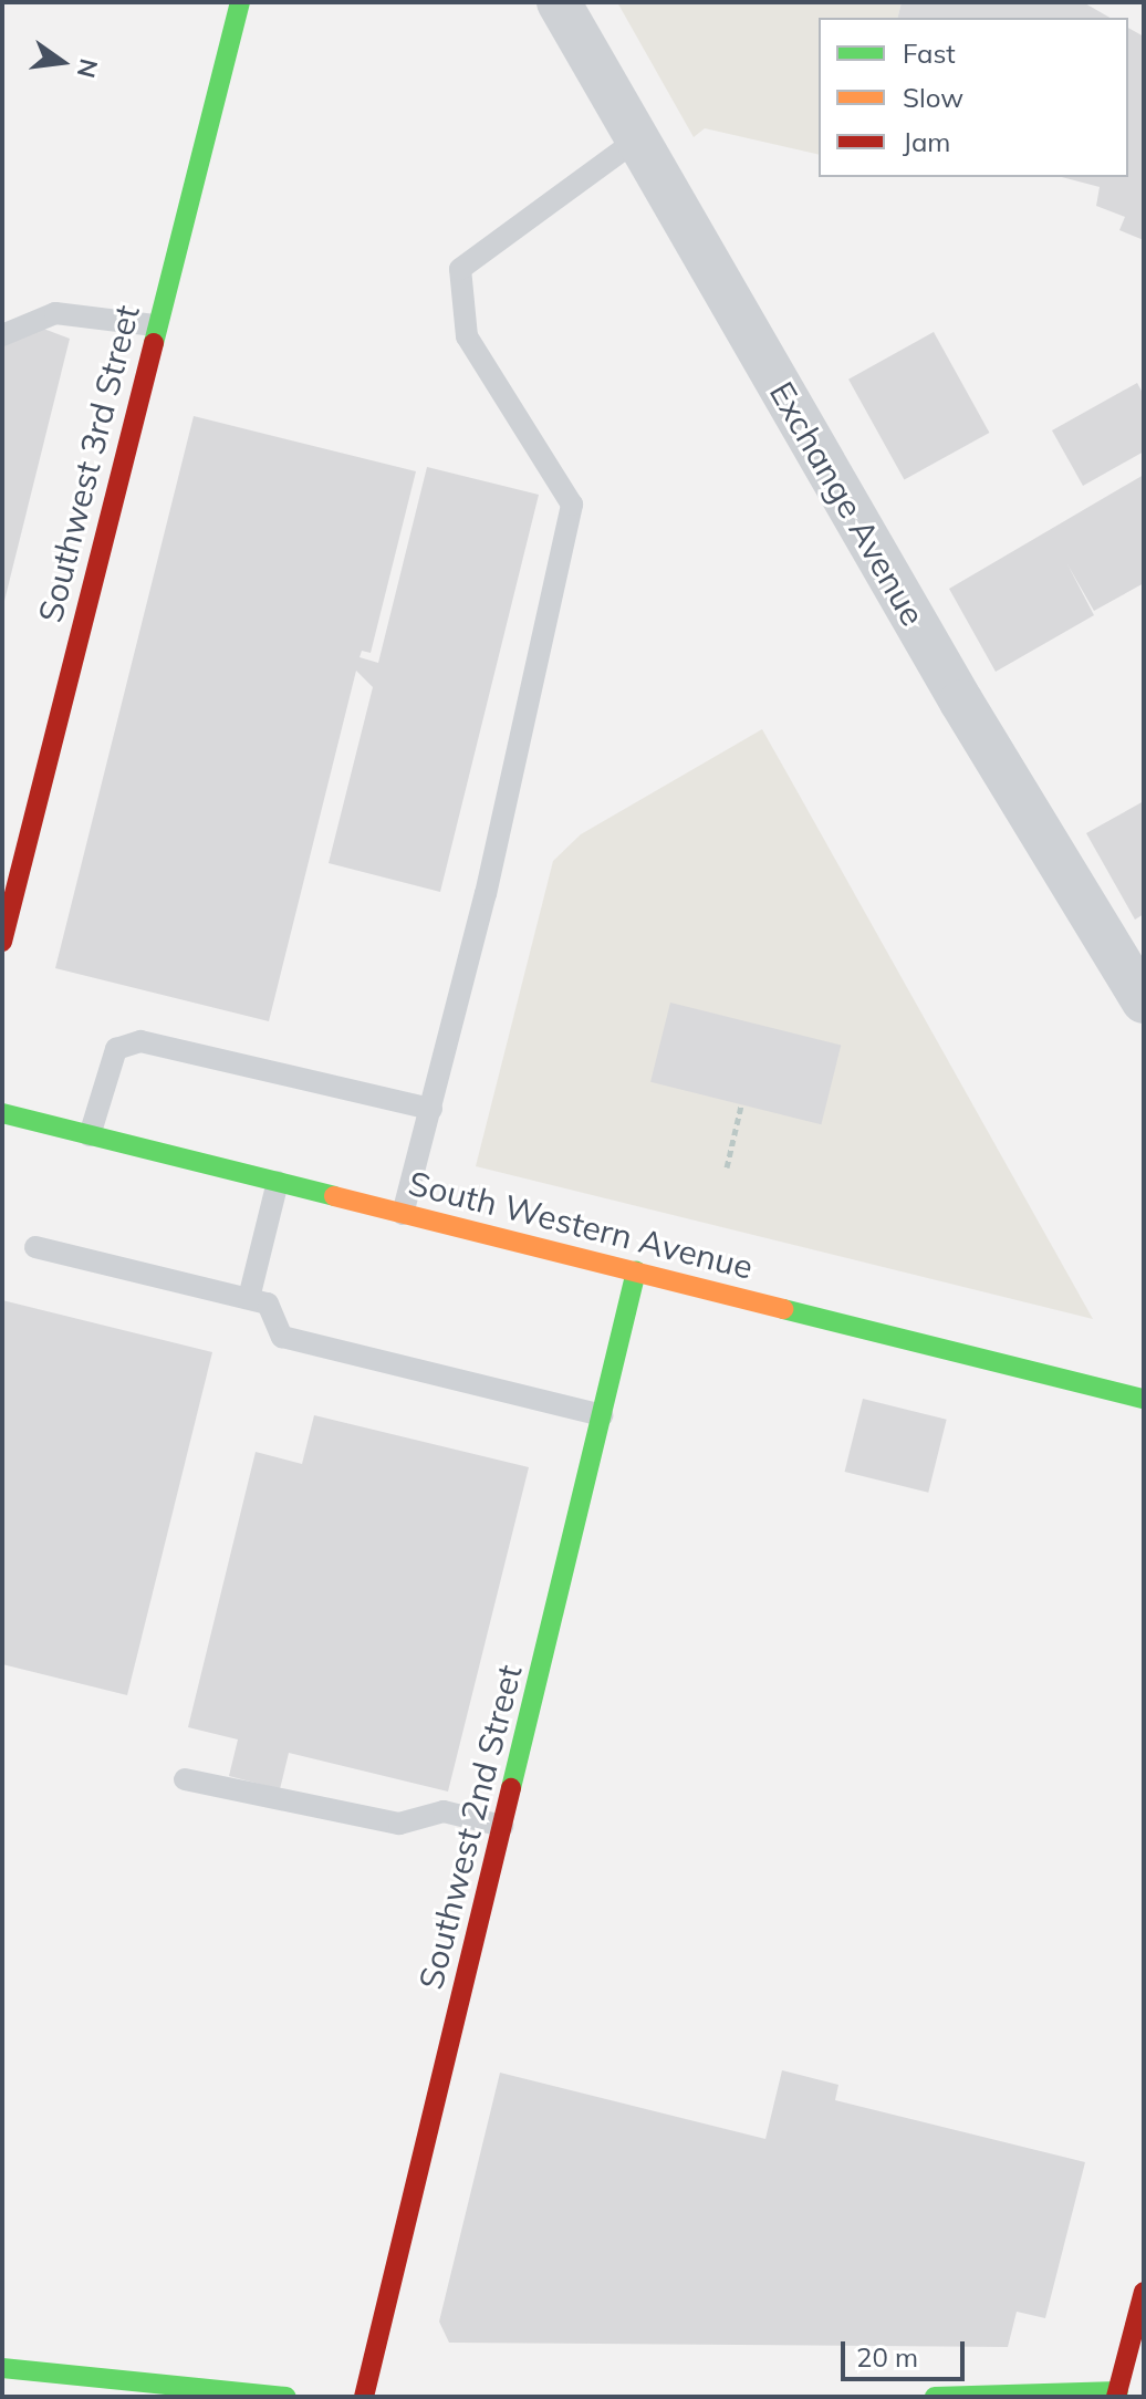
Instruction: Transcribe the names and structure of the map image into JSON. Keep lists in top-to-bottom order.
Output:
{
  "streets": {
    "street": [
      "Southwest 3rd Street",
      "Exchange Avenue",
      "South Western Avenue",
      "Southwest 2nd Street"
    ]
  },
  "crossings": [
    ["South Western Avenue", "Southwest 2nd Street"]
  ],
  "legend": ["Fast", "Slow", "Jam"],
  "scale_bar": "20 m",
  "north": "right"
}
